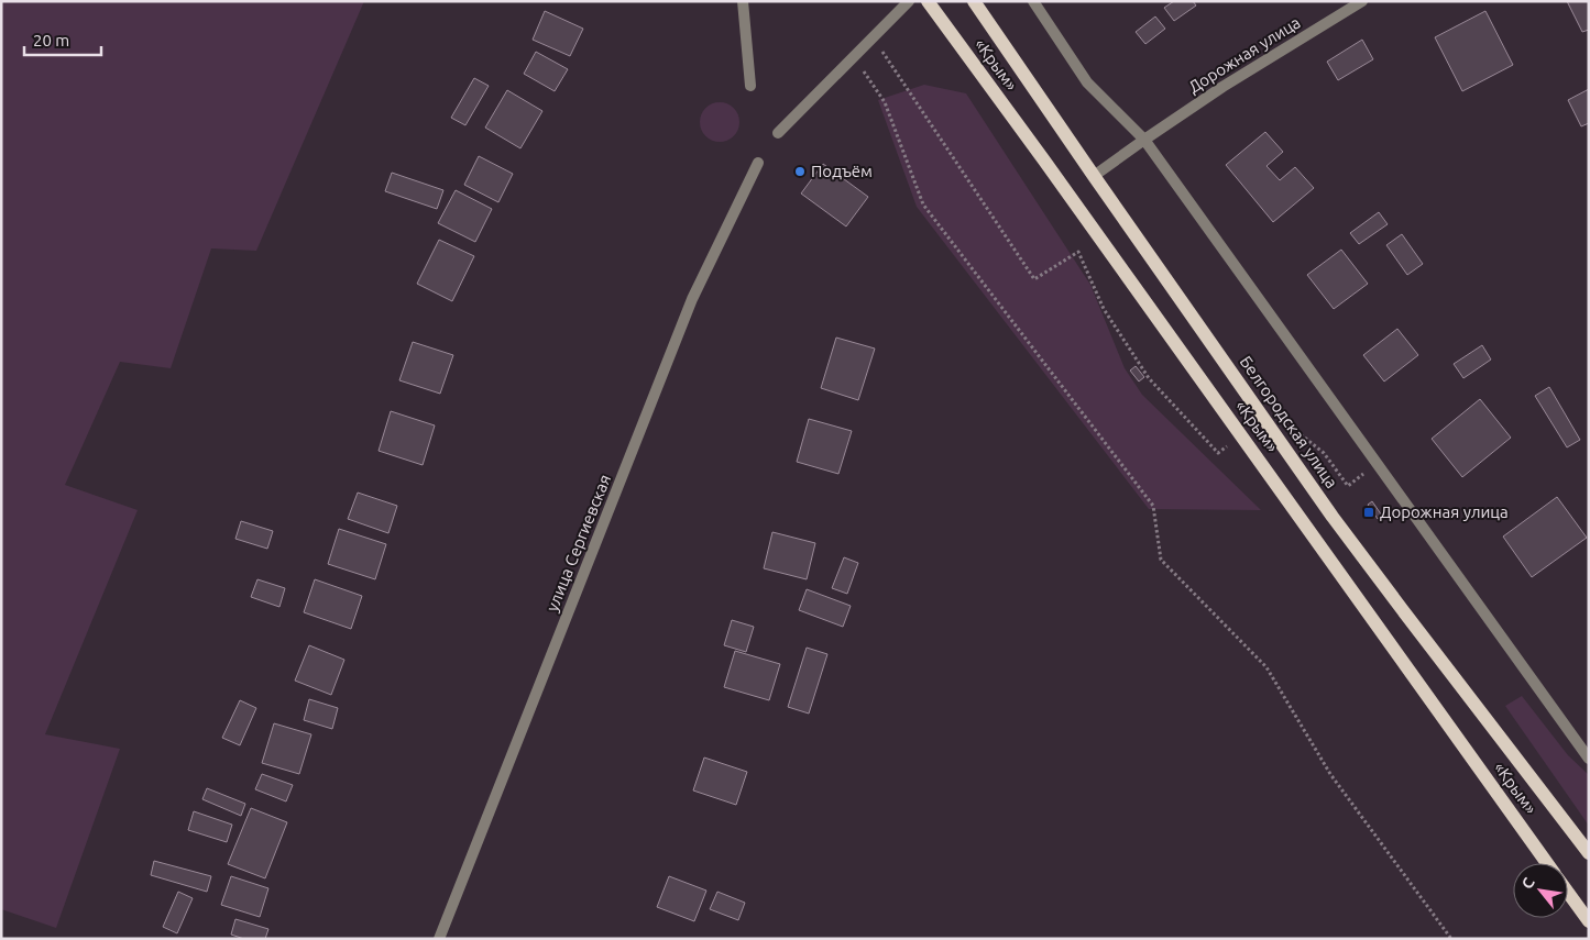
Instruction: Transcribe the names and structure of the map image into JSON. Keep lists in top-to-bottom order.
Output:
{
  "streets": {
    "main road": ["«Крым»", "Белгородская улица"],
    "street": ["Дорожная улица", "улица Сергиевская"]
  },
  "crossings": [
    ["Дорожная улица", "Белгородская улица"]
  ],
  "places": {
    "other": ["Подъём"],
    "transit": ["Дорожная улица"]
  },
  "scale_bar": "20 m",
  "north": "top left"
}
